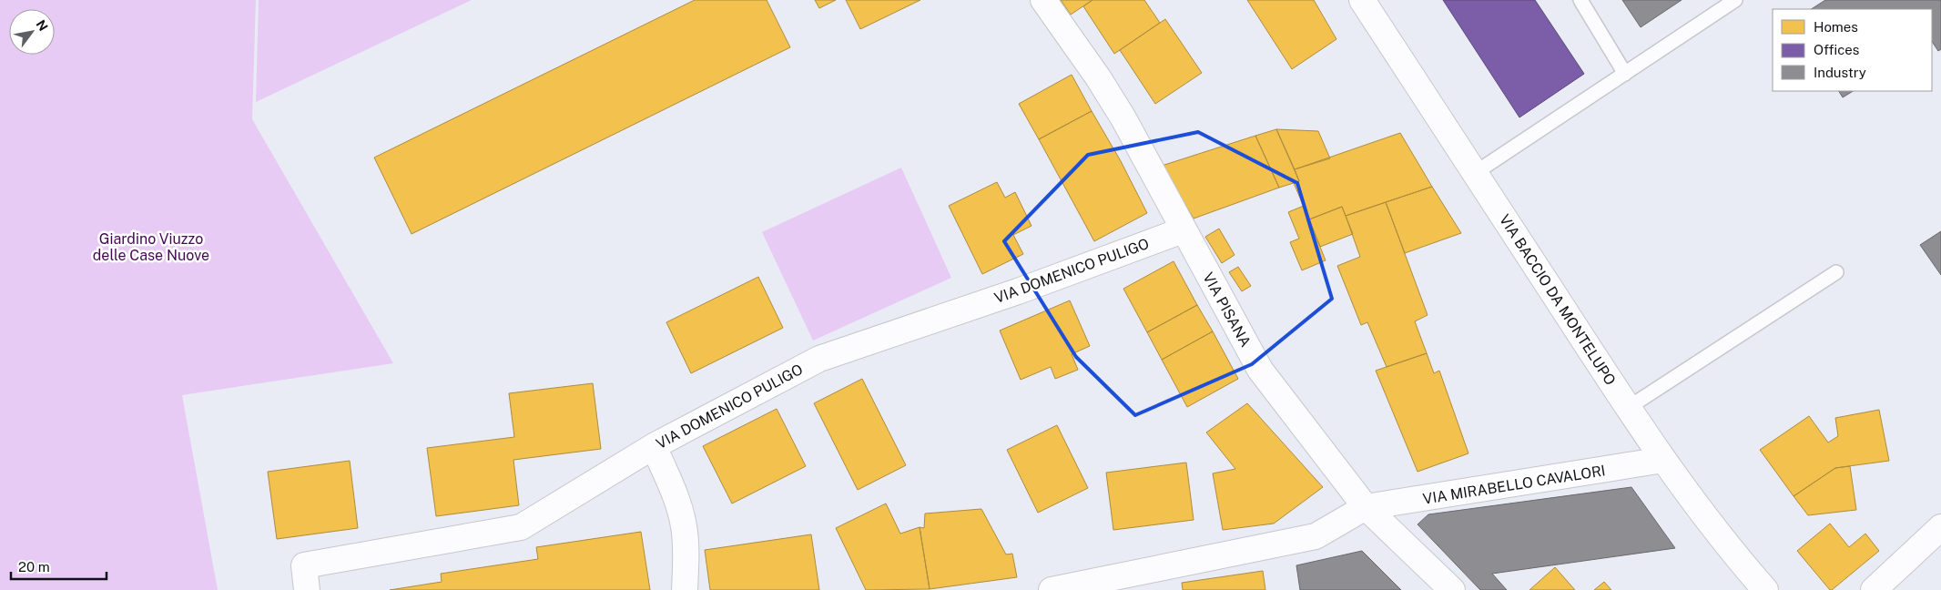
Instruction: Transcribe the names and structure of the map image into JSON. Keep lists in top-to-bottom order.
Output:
{
  "streets": {
    "street": [
      "VIA DOMENICO PULIGO",
      "VIA BACCIO DA MONTELUPO",
      "VIA PISANA",
      "VIA MIRABELLO CAVALORI"
    ]
  },
  "crossings": [
    ["VIA DOMENICO PULIGO", "VIA PISANA"],
    ["VIA BACCIO DA MONTELUPO", "VIA MIRABELLO CAVALORI"],
    ["VIA PISANA", "VIA MIRABELLO CAVALORI"]
  ],
  "parks": ["Giardino Viuzzo delle Case Nuove"],
  "legend": ["Homes", "Offices", "Industry"],
  "scale_bar": "20 m",
  "north": "top right"
}
